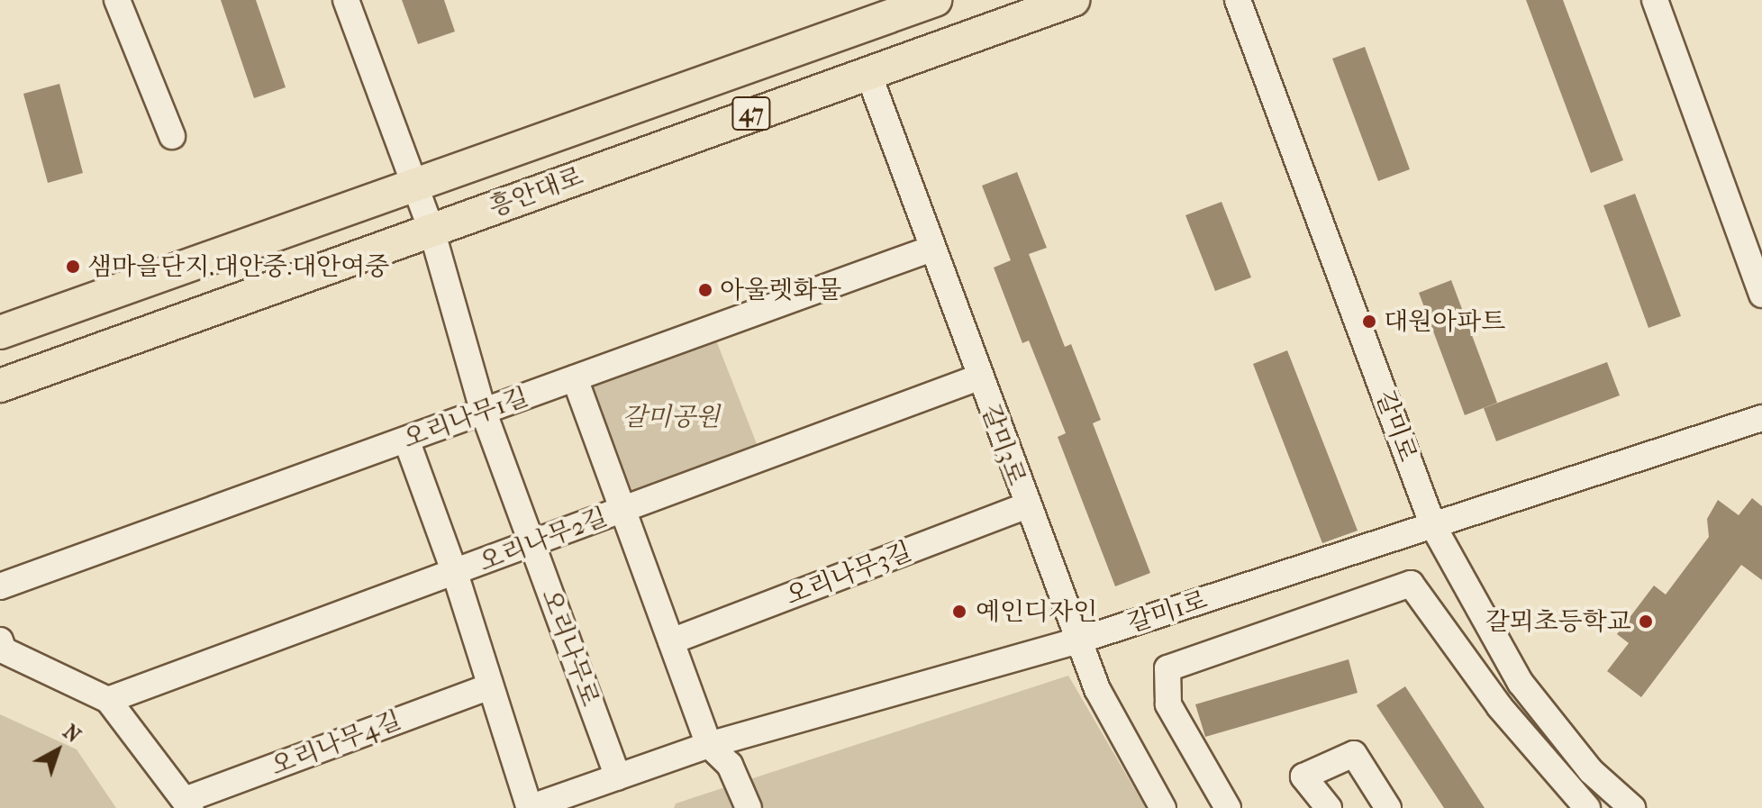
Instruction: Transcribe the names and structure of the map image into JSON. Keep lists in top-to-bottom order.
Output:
{
  "streets": {
    "main road": ["47", "흥안대로"],
    "street": [
      "오리나무1길",
      "갈미로",
      "갈미3로",
      "오리나무2길",
      "오리나무3길",
      "갈미1로",
      "오리나무로",
      "오리나무4길"
    ]
  },
  "crossings": [
    ["흥안대로", "갈미3로"],
    ["흥안대로", "오리나무로"],
    ["오리나무1길", "갈미3로"],
    ["오리나무1길", "오리나무로"],
    ["갈미로", "갈미1로"],
    ["갈미3로", "오리나무2길"],
    ["갈미3로", "오리나무3길"],
    ["갈미3로", "갈미1로"],
    ["오리나무2길", "오리나무로"],
    ["갈미1로", "오리나무로"]
  ],
  "parks": ["갈미공원"],
  "places": [
    "샘마을단지.대안중.대안여중",
    "아울렛화물",
    "대원아파트",
    "예인디자인",
    "갈뫼초등학교"
  ],
  "north": "top right"
}
